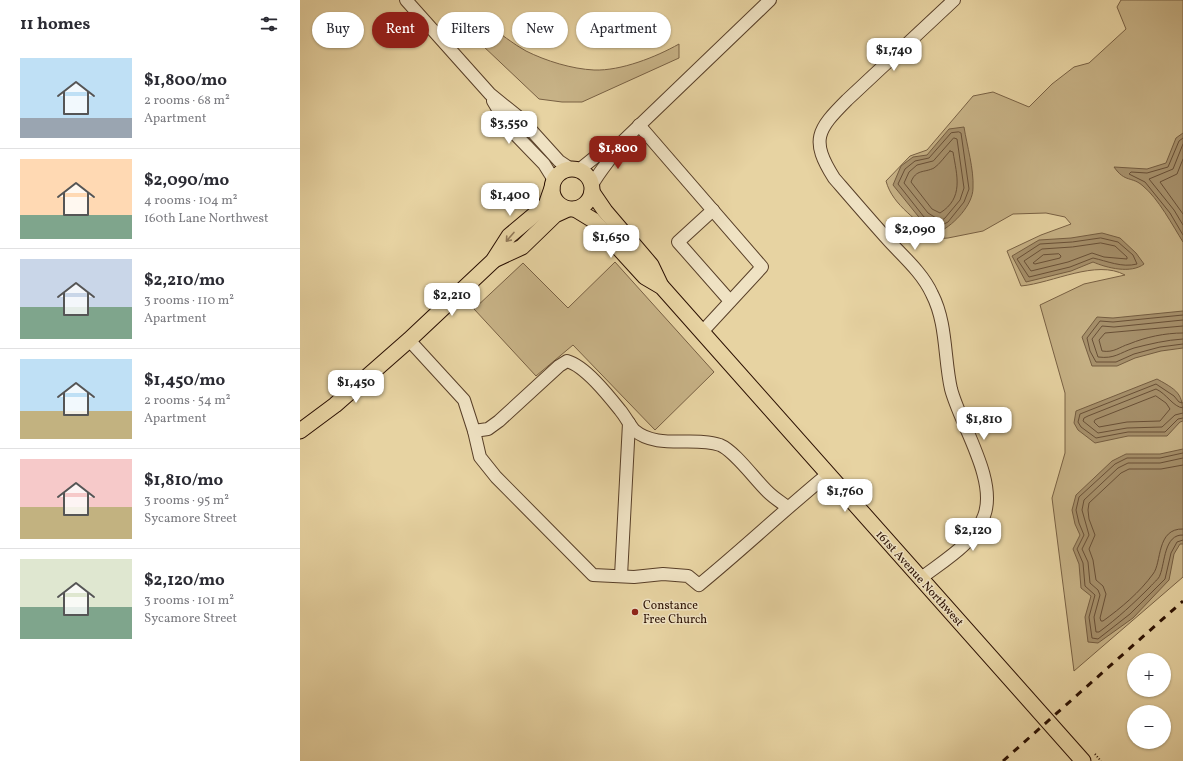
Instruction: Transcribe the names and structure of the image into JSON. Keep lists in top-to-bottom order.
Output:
{
  "streets": {
    "main road": ["161st Avenue Northwest"]
  },
  "places": ["Constance Free Church"],
  "page": {
    "heading": "11 homes",
    "chip": [
      "Buy",
      "Rent",
      "Filters",
      "New",
      "Apartment"
    ],
    "price": [
      "$1,740",
      "$3,550",
      "$1,800",
      "$1,400",
      "$2,090",
      "$1,650",
      "$2,210",
      "$1,450",
      "$1,810",
      "$1,760",
      "$2,120"
    ],
    "list": [
      {
        "name": "$1,800/mo",
        "note": "2 rooms · 68 m² · Apartment"
      },
      {
        "name": "$2,090/mo",
        "note": "4 rooms · 104 m² · 160th Lane Northwest"
      },
      {
        "name": "$2,210/mo",
        "note": "3 rooms · 110 m² · Apartment"
      },
      {
        "name": "$1,450/mo",
        "note": "2 rooms · 54 m² · Apartment"
      },
      {
        "name": "$1,810/mo",
        "note": "3 rooms · 95 m² · Sycamore Street"
      },
      {
        "name": "$2,120/mo",
        "note": "3 rooms · 101 m² · Sycamore Street"
      }
    ],
    "map_buttons": ["+", "−"]
  }
}
